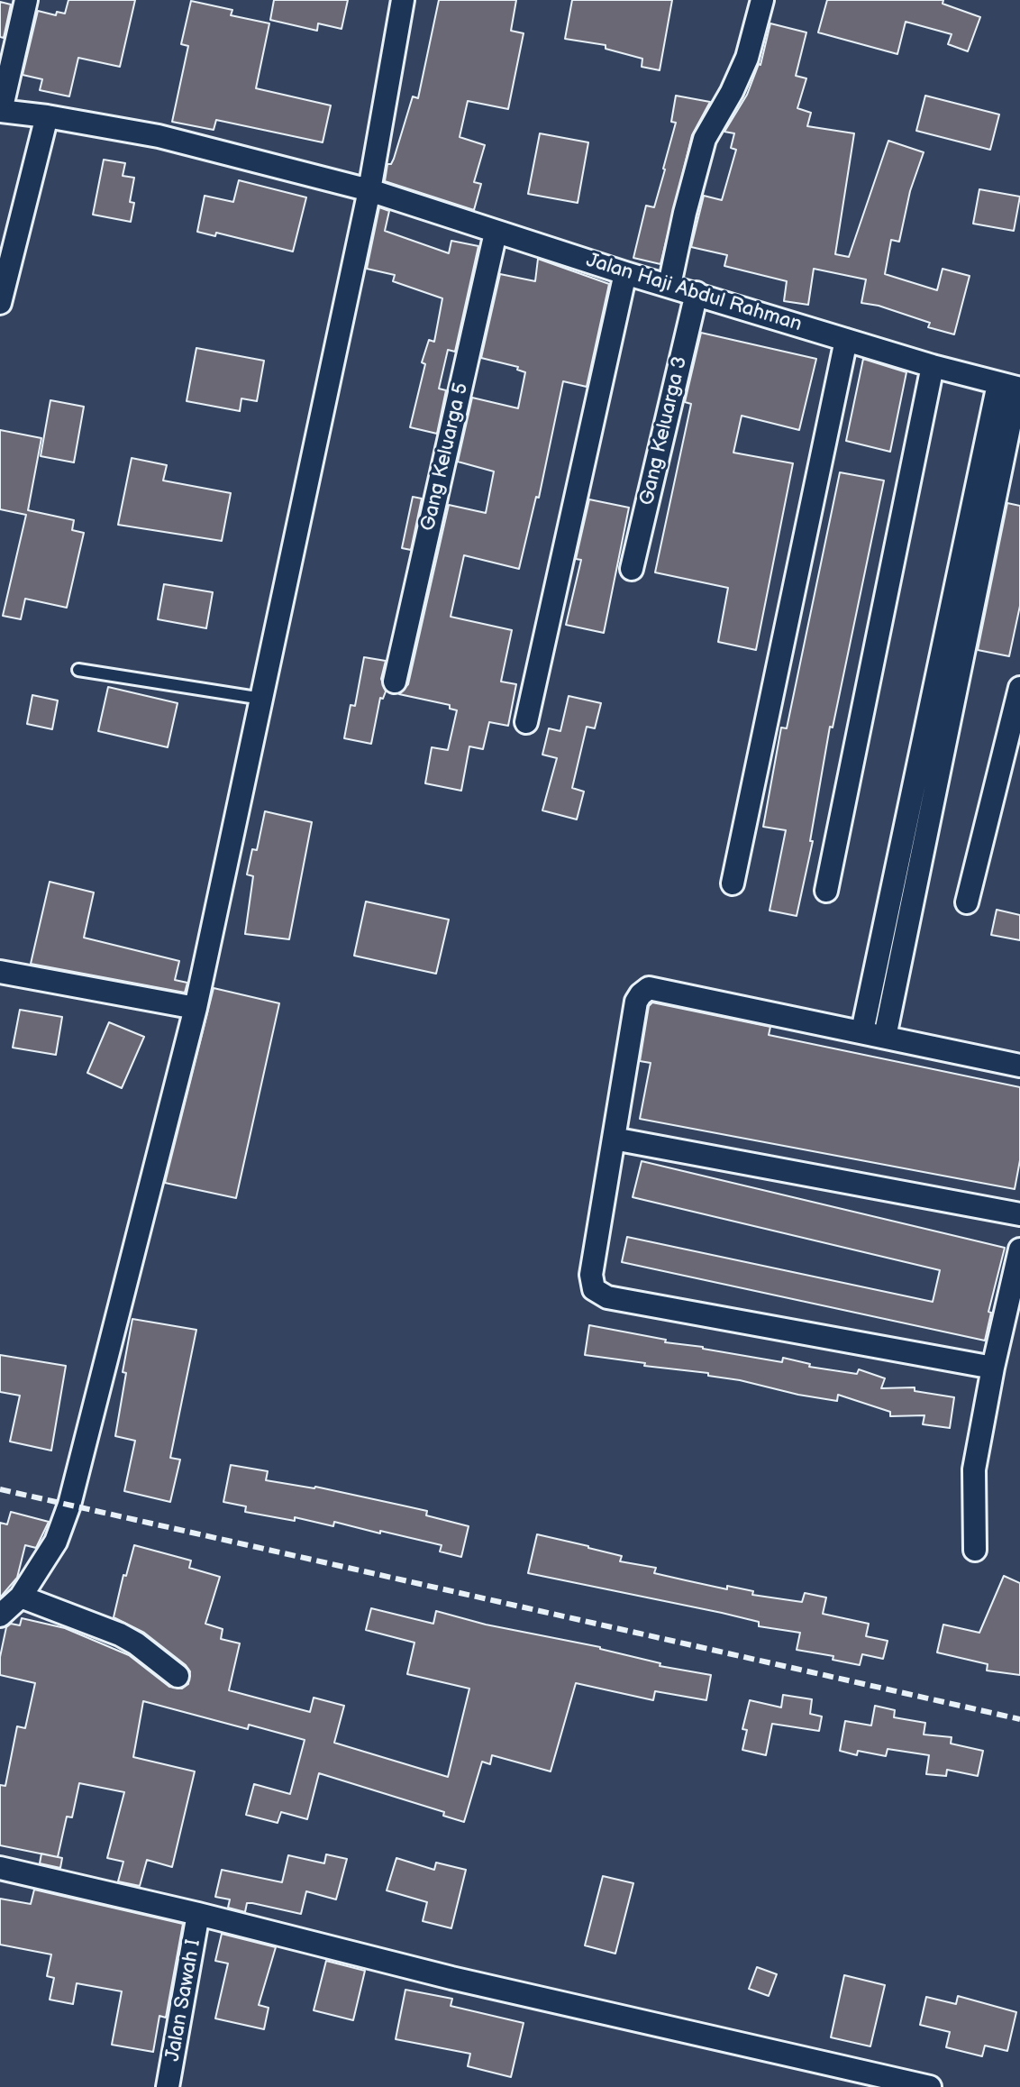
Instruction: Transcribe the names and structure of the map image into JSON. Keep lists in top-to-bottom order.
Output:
{
  "streets": {
    "street": [
      "Jalan Haji Abdul Rahman",
      "Gang Keluarga 3",
      "Gang Keluarga 5",
      "Jalan Sawah I"
    ]
  },
  "crossings": [
    ["Jalan Haji Abdul Rahman", "Gang Keluarga 3"],
    ["Jalan Haji Abdul Rahman", "Gang Keluarga 5"]
  ]
}
